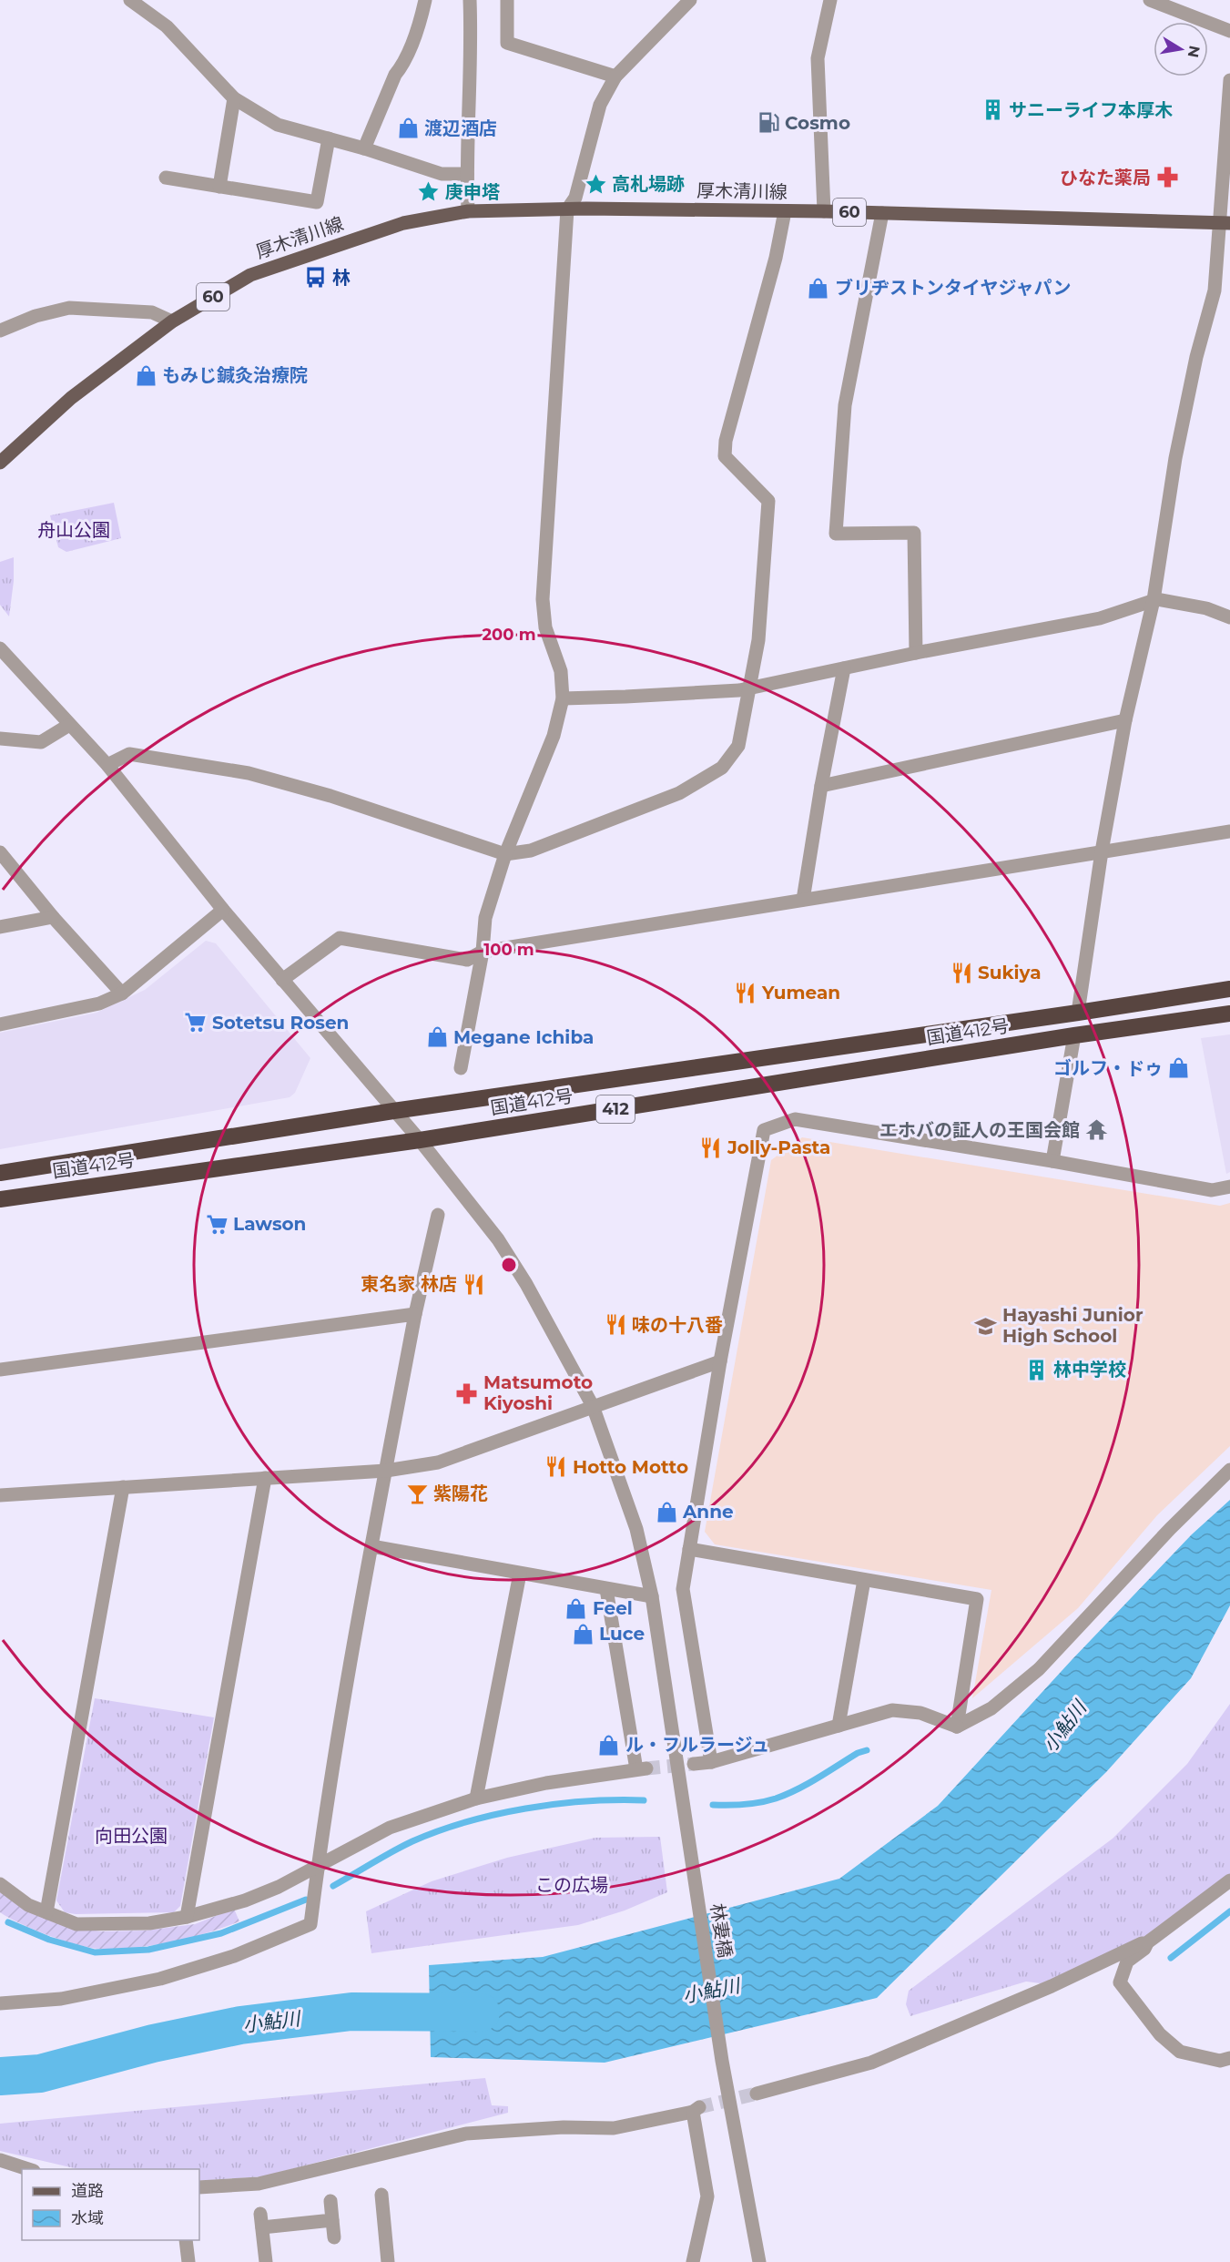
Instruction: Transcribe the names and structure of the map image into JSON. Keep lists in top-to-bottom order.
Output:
{
  "streets": {
    "highway": ["国道412号", "412"],
    "main road": ["厚木清川線", "60"],
    "street": ["林妻橋"]
  },
  "crossings": [
    ["国道412号", "林妻橋"]
  ],
  "water": ["小鮎川"],
  "parks": ["舟山公園", "向田公園", "この広場"],
  "places": {
    "building": ["サニーライフ本厚木", "林中学校"],
    "fuel station": ["Cosmo"],
    "shop": [
      "渡辺酒店",
      "ブリヂストンタイヤジャパン",
      "もみじ鍼灸治療院",
      "Megane Ichiba",
      "ゴルフ・ドゥ",
      "Anne",
      "Feel",
      "Luce",
      "ル・フルラージュ"
    ],
    "pharmacy": ["ひなた薬局", "Matsumoto Kiyoshi"],
    "place": ["高札場跡", "庚申塔"],
    "bus stop": ["林"],
    "restaurant": [
      "Sukiya",
      "Yumean",
      "Jolly-Pasta",
      "東名家 林店",
      "味の十八番",
      "Hotto Motto"
    ],
    "supermarket": ["Sotetsu Rosen", "Lawson"],
    "temple": ["エホバの証人の王国会館"],
    "school or university": ["Hayashi Junior High School"],
    "bar": ["紫陽花"]
  },
  "legend": ["道路", "水域"],
  "north": "right",
  "rings": ["200 m", "100 m"]
}
